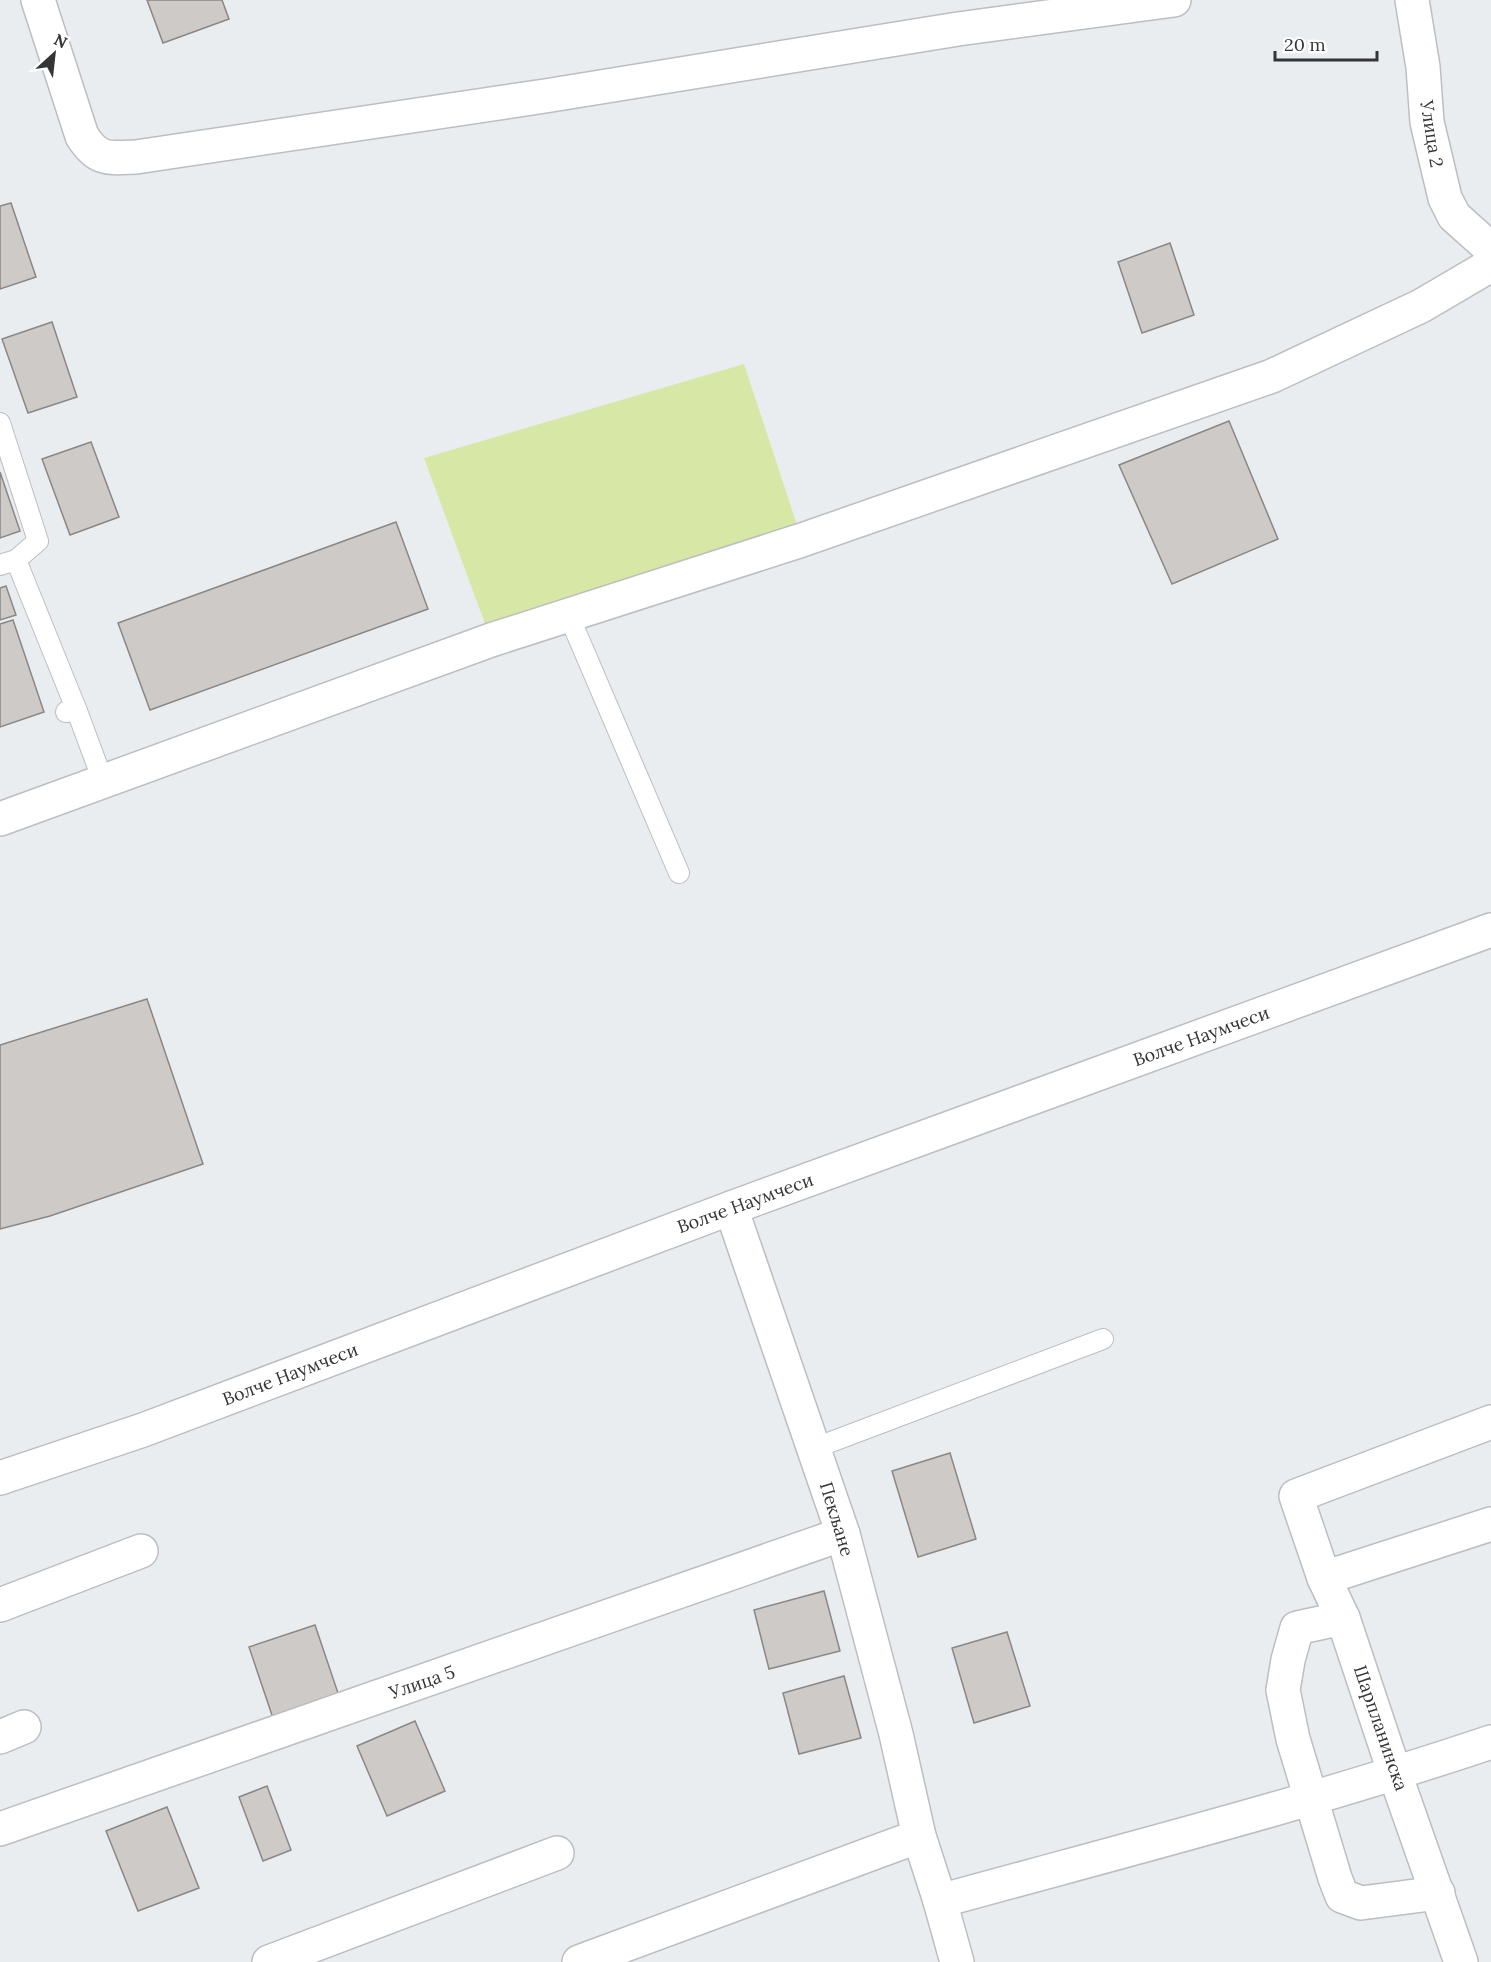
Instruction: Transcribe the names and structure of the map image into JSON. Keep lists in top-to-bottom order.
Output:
{
  "streets": {
    "street": [
      "Улица 2",
      "Волче Наумчеси",
      "Пекљане",
      "Улица 5",
      "Шарпланинска"
    ]
  },
  "crossings": [
    ["Волче Наумчеси", "Пекљане"],
    ["Пекљане", "Улица 5"]
  ],
  "scale_bar": "20 m",
  "north": "top right"
}
